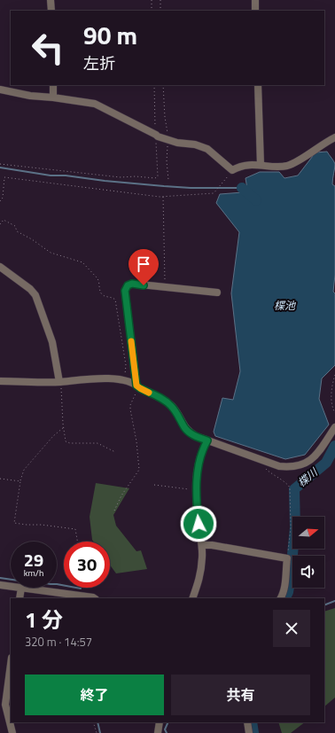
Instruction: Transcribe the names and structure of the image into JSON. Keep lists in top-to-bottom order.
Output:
{
  "water": ["楪池", "楪川"],
  "north": "right",
  "page": {
    "turn": ["90 m", "左折"],
    "speed": "29 km/h",
    "limit": "30",
    "heading": ["1 分", "320 m · 14:57"],
    "buttons": ["終了", "共有"]
  }
}
